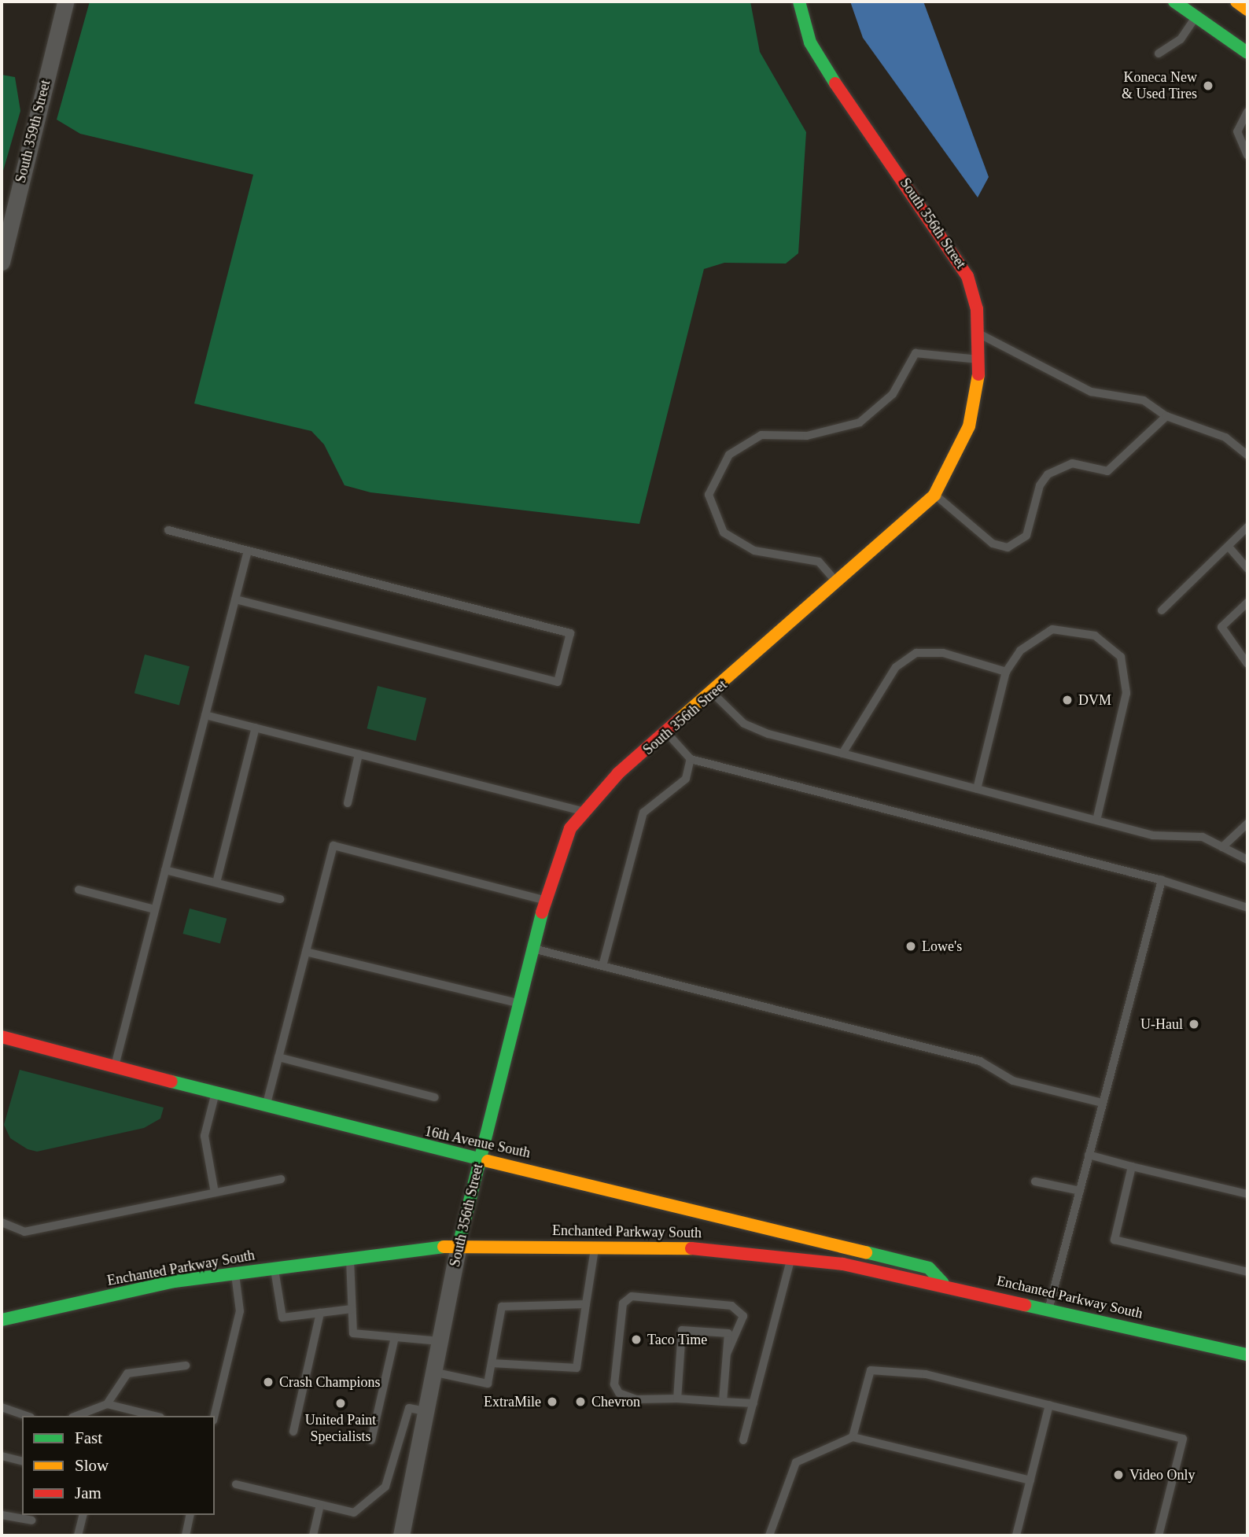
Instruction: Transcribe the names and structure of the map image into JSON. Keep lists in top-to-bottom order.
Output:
{
  "streets": {
    "main road": ["South 356th Street", "16th Avenue South", "Enchanted Parkway South"],
    "street": ["South 359th Street"]
  },
  "crossings": [
    ["South 356th Street", "16th Avenue South"],
    ["South 356th Street", "Enchanted Parkway South"],
    ["16th Avenue South", "Enchanted Parkway South"]
  ],
  "places": [
    "Koneca New & Used Tires",
    "DVM",
    "Lowe's",
    "U-Haul",
    "Taco Time",
    "Crash Champions",
    "ExtraMile",
    "Chevron",
    "United Paint Specialists",
    "Video Only"
  ],
  "legend": ["Fast", "Slow", "Jam"]
}
